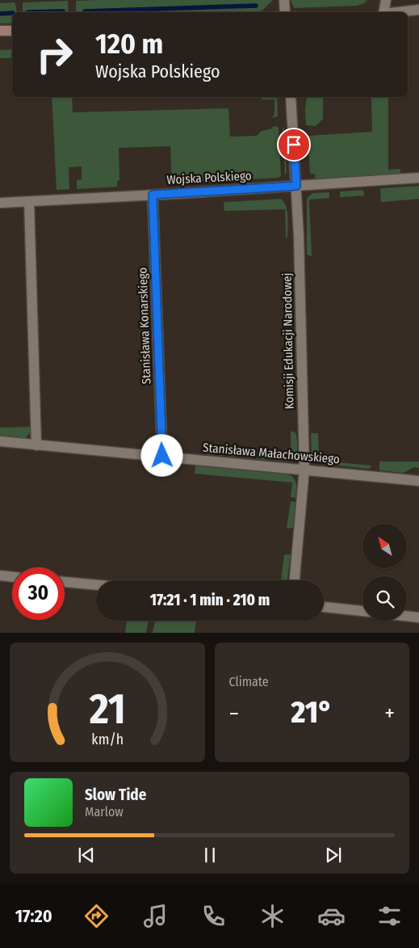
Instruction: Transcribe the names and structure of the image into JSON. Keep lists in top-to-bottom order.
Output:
{
  "streets": {
    "street": [
      "Wojska Polskiego",
      "Stanisława Konarskiego",
      "Komisji Edukacji Narodowej",
      "Stanisława Małachowskiego"
    ]
  },
  "crossings": [
    ["Wojska Polskiego", "Stanisława Konarskiego"],
    ["Wojska Polskiego", "Komisji Edukacji Narodowej"],
    ["Stanisława Konarskiego", "Stanisława Małachowskiego"],
    ["Komisji Edukacji Narodowej", "Stanisława Małachowskiego"]
  ],
  "north": "top left",
  "page": {
    "turn": ["120 m", "Wojska Polskiego"],
    "limit": "30",
    "trip": "17:21 · 1 min · 210 m",
    "tile": "Climate",
    "heat": ["−", "21°", "+"],
    "song": ["Slow Tide", "Marlow"],
    "tabs": "17:20",
    "gauge": ["21", "km/h"]
  }
}
